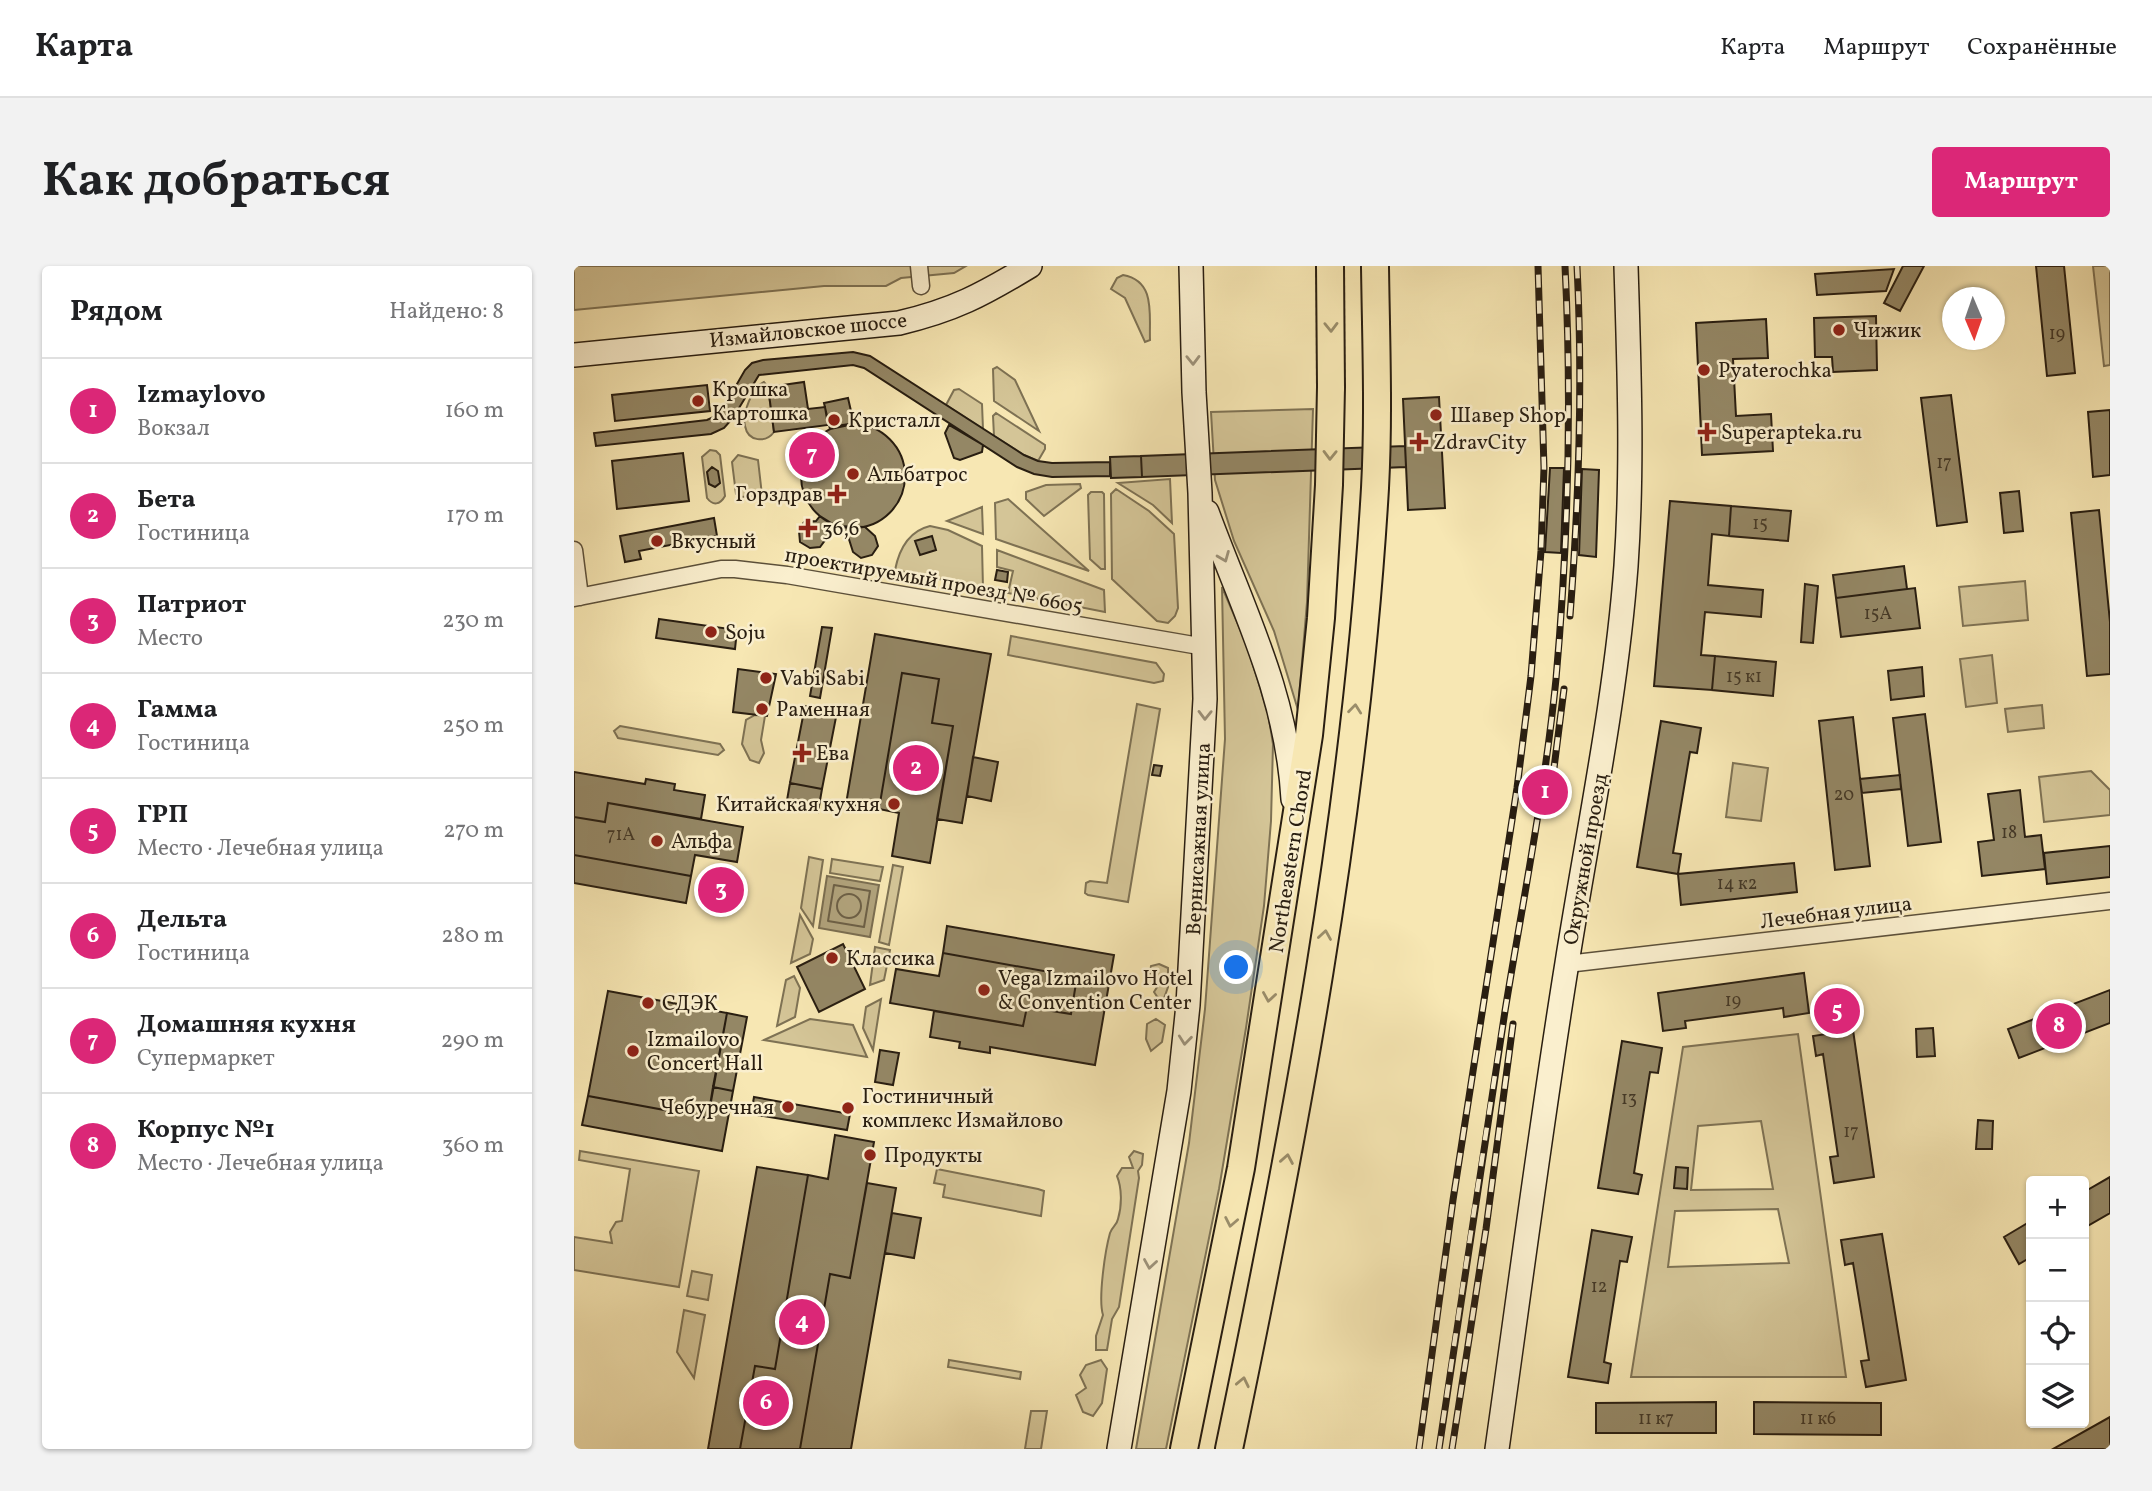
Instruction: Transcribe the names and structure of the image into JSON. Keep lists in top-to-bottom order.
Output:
{
  "streets": {
    "main road": ["Northeastern Chord"],
    "street": [
      "Измайловское шоссе",
      "проектируемый проезд № 6605",
      "Вернисажная улица",
      "Окружной проезд",
      "Лечебная улица"
    ]
  },
  "crossings": [
    ["проектируемый проезд № 6605", "Вернисажная улица"],
    ["Окружной проезд", "Лечебная улица"]
  ],
  "one_way": ["Вернисажная улица"],
  "places": {
    "other": [
      "Чижик",
      "Pyaterochka",
      "Крошка Картошка",
      "Шавер Shop",
      "Кристалл",
      "Альбатрос",
      "Вкусный",
      "Soju",
      "Vabi Sabi",
      "Раменная",
      "Китайская кухня",
      "Альфа",
      "Классика",
      "Vega Izmailovo Hotel & Convention Center",
      "СДЭК",
      "Izmailovo Concert Hall",
      "Чебуречная",
      "Гостиничный комплекс Измайлово",
      "Продукты"
    ],
    "health": [
      "Superapteka.ru",
      "ZdravCity",
      "Горздрав",
      "36,6",
      "Ева"
    ]
  },
  "house_numbers": [
    "19",
    "17",
    "15",
    "15А",
    "15 к1",
    "20",
    "18",
    "71А",
    "14 к2",
    "19",
    "13",
    "17",
    "12",
    "11 к7",
    "11 к6"
  ],
  "north": "bottom",
  "page": {
    "header": "Карта",
    "nav": ["Карта", "Маршрут", "Сохранённые"],
    "buttons": "Маршрут",
    "title": "Как добраться",
    "heading": ["Рядом", "Найдено: 8"],
    "list": [
      {
        "mark": "1",
        "name": "Izmaylovo",
        "note": "Вокзал",
        "value": "160 m"
      },
      {
        "mark": "2",
        "name": "Бета",
        "note": "Гостиница",
        "value": "170 m"
      },
      {
        "mark": "3",
        "name": "Патриот",
        "note": "Место",
        "value": "230 m"
      },
      {
        "mark": "4",
        "name": "Гамма",
        "note": "Гостиница",
        "value": "250 m"
      },
      {
        "mark": "5",
        "name": "ГРП",
        "note": "Место · Лечебная улица",
        "value": "270 m"
      },
      {
        "mark": "6",
        "name": "Дельта",
        "note": "Гостиница",
        "value": "280 m"
      },
      {
        "mark": "7",
        "name": "Домашняя кухня",
        "note": "Супермаркет",
        "value": "290 m"
      },
      {
        "mark": "8",
        "name": "Корпус №1",
        "note": "Место · Лечебная улица",
        "value": "360 m"
      }
    ],
    "pins": [
      "7",
      "2",
      "1",
      "3",
      "5",
      "8",
      "4",
      "6"
    ],
    "map_buttons": ["+", "−"]
  }
}
